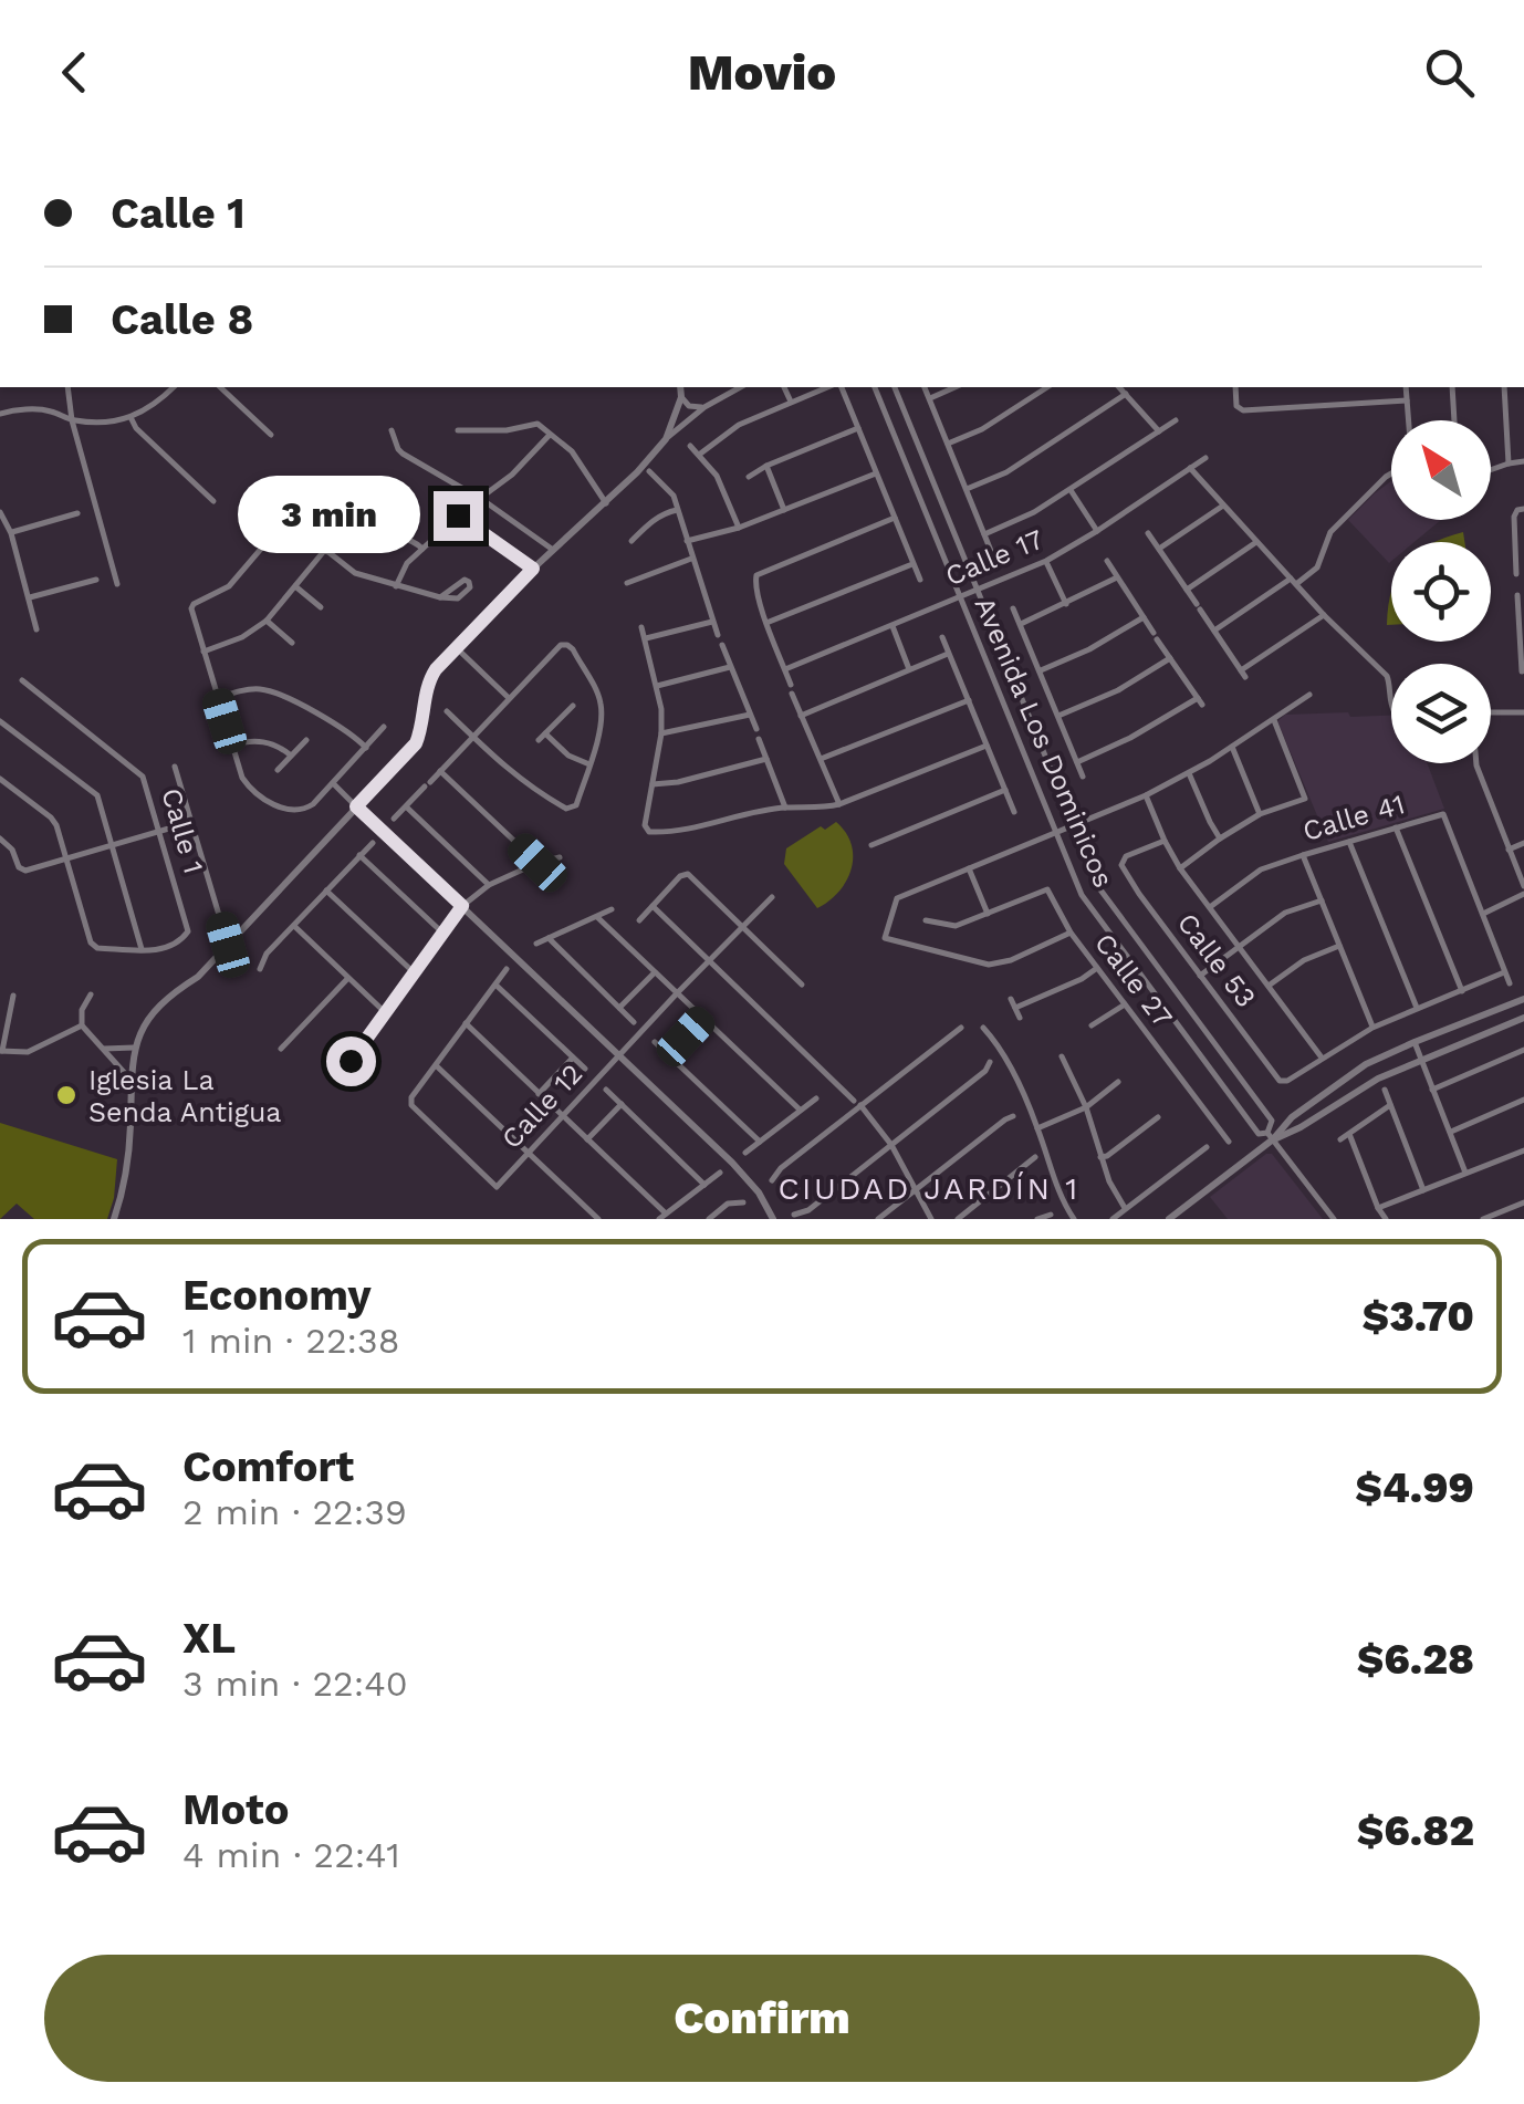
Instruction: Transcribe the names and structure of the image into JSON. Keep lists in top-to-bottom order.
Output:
{
  "streets": {
    "street": [
      "Calle 17",
      "Avenida Los Dominicos",
      "Calle 41",
      "Calle 1",
      "Calle 53",
      "Calle 27",
      "Calle 12"
    ]
  },
  "crossings": [
    ["Calle 17", "Avenida Los Dominicos"]
  ],
  "districts": ["CIUDAD JARDÍN 1"],
  "places": ["Iglesia La Senda Antigua"],
  "north": "top left",
  "page": {
    "header": "Movio",
    "banner": ["Calle 1", "Calle 8"],
    "bubble": "3 min",
    "list": [
      {
        "name": "Economy",
        "note": "1 min · 22:38",
        "value": "$3.70"
      },
      {
        "name": "Comfort",
        "note": "2 min · 22:39",
        "value": "$4.99"
      },
      {
        "name": "XL",
        "note": "3 min · 22:40",
        "value": "$6.28"
      },
      {
        "name": "Moto",
        "note": "4 min · 22:41",
        "value": "$6.82"
      }
    ],
    "buttons": "Confirm"
  }
}
